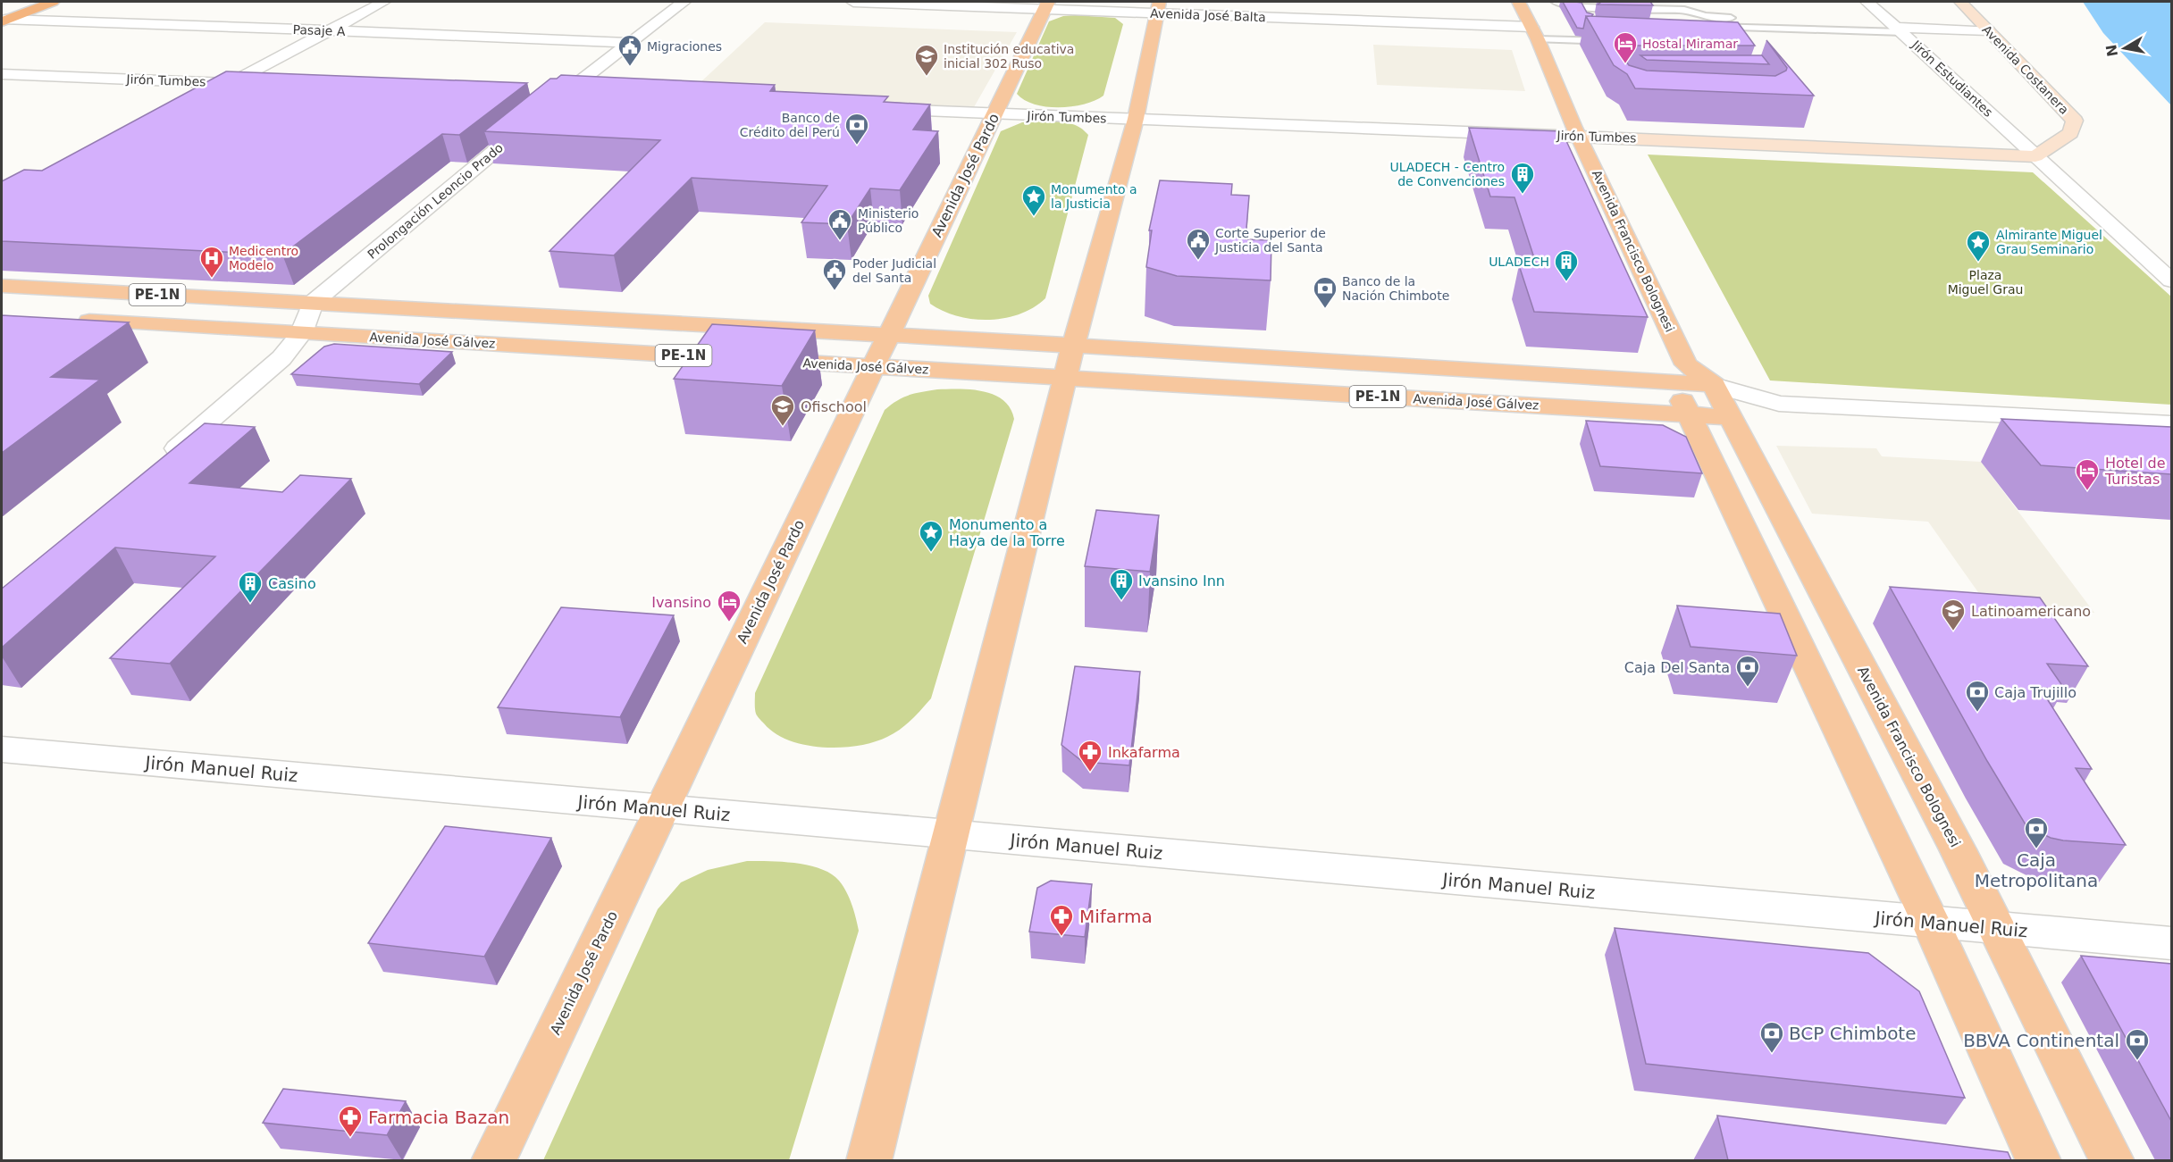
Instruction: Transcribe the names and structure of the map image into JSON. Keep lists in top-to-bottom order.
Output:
{
  "streets": {
    "main road": [
      "Avenida Costanera",
      "Jirón Tumbes",
      "Avenida José Pardo",
      "Avenida Francisco Bolognesi",
      "PE-1N",
      "Avenida José Gálvez"
    ],
    "street": [
      "Avenida José Balta",
      "Pasaje A",
      "Jirón Estudiantes",
      "Prolongación Leoncio Prado",
      "Jirón Manuel Ruiz"
    ]
  },
  "crossings": [
    ["Avenida José Balta", "Avenida José Pardo"],
    ["Avenida José Balta", "Avenida Francisco Bolognesi"],
    ["Pasaje A", "Prolongación Leoncio Prado"],
    ["Avenida Costanera", "Jirón Estudiantes"],
    ["Avenida Costanera", "Jirón Tumbes"],
    ["Jirón Estudiantes", "Jirón Tumbes"],
    ["Jirón Tumbes", "Avenida José Pardo"],
    ["Jirón Tumbes", "Avenida Francisco Bolognesi"],
    ["Avenida José Pardo", "PE-1N"],
    ["Avenida José Pardo", "Avenida José Gálvez"],
    ["Avenida José Pardo", "Jirón Manuel Ruiz"],
    ["Prolongación Leoncio Prado", "PE-1N"],
    ["Avenida Francisco Bolognesi", "PE-1N"],
    ["Avenida Francisco Bolognesi", "Avenida José Gálvez"],
    ["Avenida Francisco Bolognesi", "Jirón Manuel Ruiz"]
  ],
  "parks": ["Plaza Miguel Grau"],
  "places": {
    "hotel": ["Hostal Miramar", "Hotel de Turistas", "Ivansino"],
    "public building": [
      "Migraciones",
      "Ministerio Público",
      "Corte Superior de Justicia del Santa",
      "Poder Judicial del Santa"
    ],
    "school or university": ["Institución educativa inicial 302 Ruso", "Ofischool", "Latinoamericano"],
    "bank": [
      "Banco de Crédito del Perú",
      "Banco de la Nación Chimbote",
      "Caja Del Santa",
      "Caja Trujillo",
      "Caja Metropolitana",
      "BCP Chimbote",
      "BBVA Continental"
    ],
    "building": [
      "ULADECH - Centro de Convenciones",
      "ULADECH",
      "Ivansino Inn",
      "Casino"
    ],
    "place": ["Monumento a la Justicia", "Almirante Miguel Grau Seminario", "Monumento a Haya de la Torre"],
    "hospital": ["Medicentro Modelo"],
    "pharmacy": ["Inkafarma", "Mifarma", "Farmacia Bazan"]
  },
  "north": "left"
}
